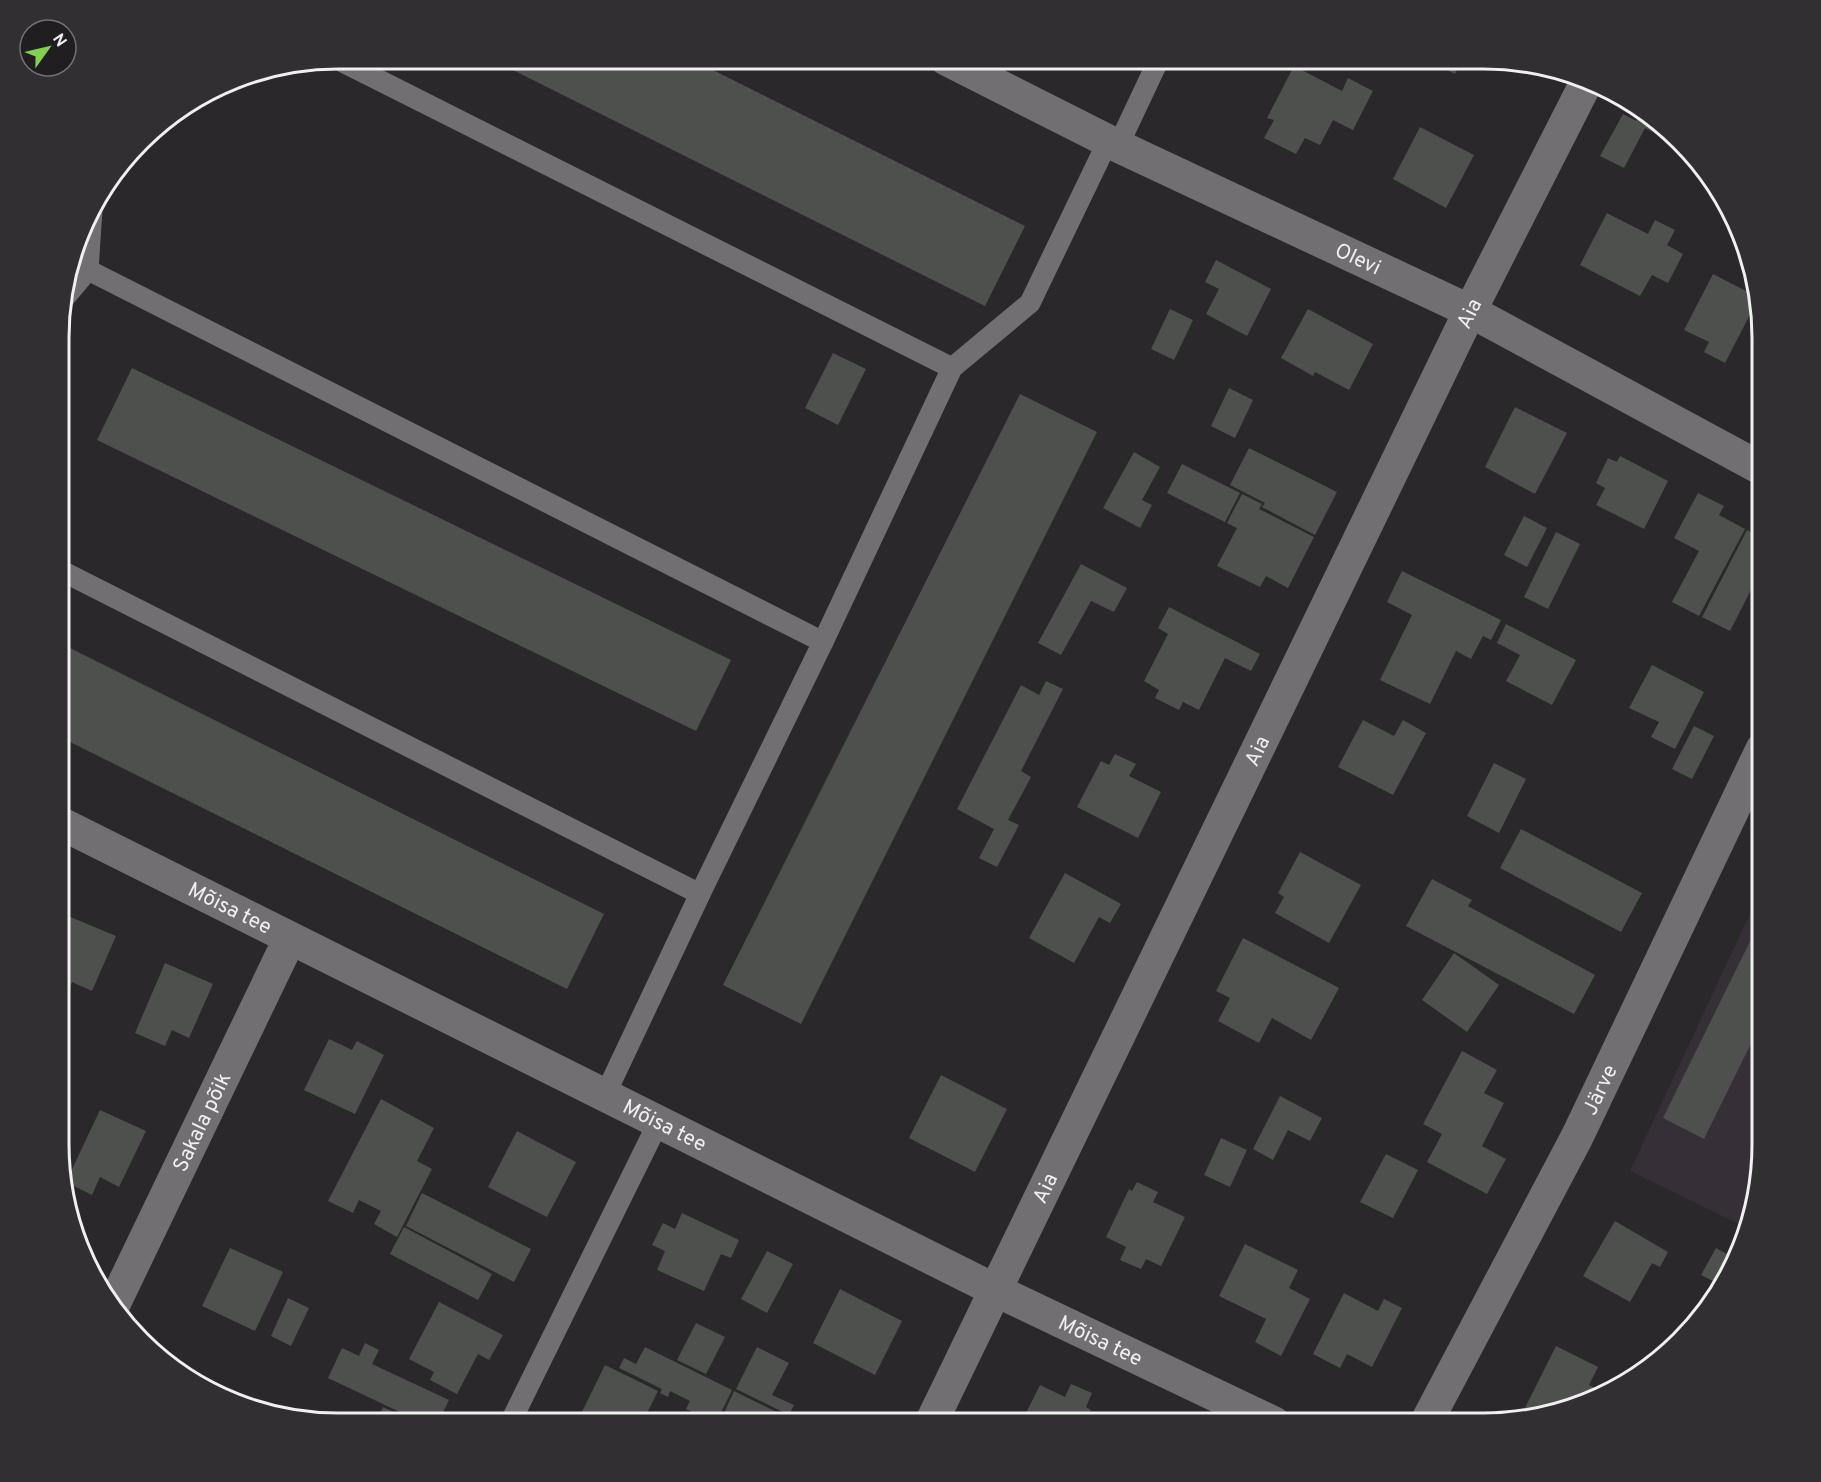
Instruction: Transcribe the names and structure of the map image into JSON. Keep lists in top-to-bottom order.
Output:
{
  "streets": {
    "street": [
      "Olevi",
      "Aia",
      "Mõisa tee",
      "Järve",
      "Sakala põik"
    ]
  },
  "crossings": [
    ["Olevi", "Aia"],
    ["Aia", "Mõisa tee"],
    ["Mõisa tee", "Sakala põik"]
  ],
  "north": "top right"
}
